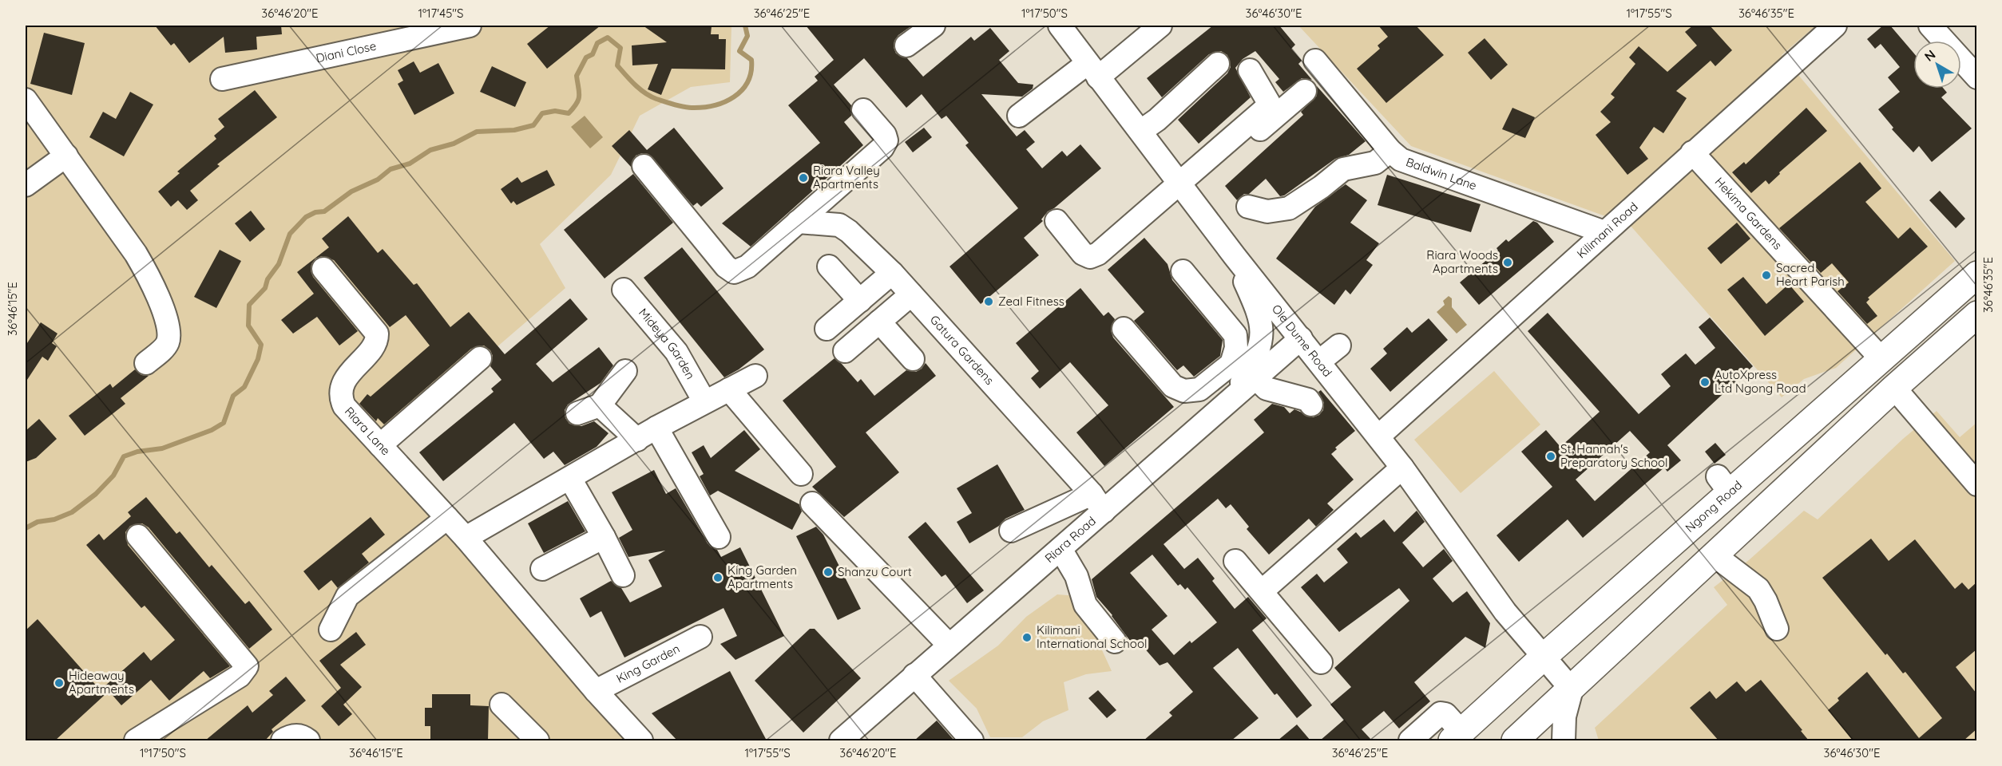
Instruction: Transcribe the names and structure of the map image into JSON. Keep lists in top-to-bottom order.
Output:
{
  "streets": {
    "main road": ["Ngong Road"],
    "street": [
      "Diani Close",
      "Baldwin Lane",
      "Hekima Gardens",
      "Kilimani Road",
      "Ole Dume Road",
      "Mideya Garden",
      "Gatura Gardens",
      "Riara Lane",
      "Riara Road",
      "King Garden"
    ]
  },
  "crossings": [
    ["Baldwin Lane", "Kilimani Road"],
    ["Hekima Gardens", "Kilimani Road"],
    ["Hekima Gardens", "Ngong Road"],
    ["Kilimani Road", "Ole Dume Road"],
    ["Ole Dume Road", "Ngong Road"],
    ["Ole Dume Road", "Riara Road"],
    ["Gatura Gardens", "Riara Road"],
    ["Riara Lane", "King Garden"]
  ],
  "places": [
    "Riara Valley Apartments",
    "Riara Woods Apartments",
    "Sacred Heart Parish",
    "Zeal Fitness",
    "AutoXpress Ltd Ngong Road",
    "St. Hannah's Preparatory School",
    "Shanzu Court",
    "King Garden Apartments",
    "Kilimani International School",
    "Hideaway Apartments"
  ],
  "north": "top left",
  "coordinates": [
    "36°46'20\"E",
    "1°17'45\"S",
    "36°46'25\"E",
    "1°17'50\"S",
    "36°46'30\"E",
    "1°17'55\"S",
    "36°46'35\"E",
    "36°46'15\"E"
  ]
}
